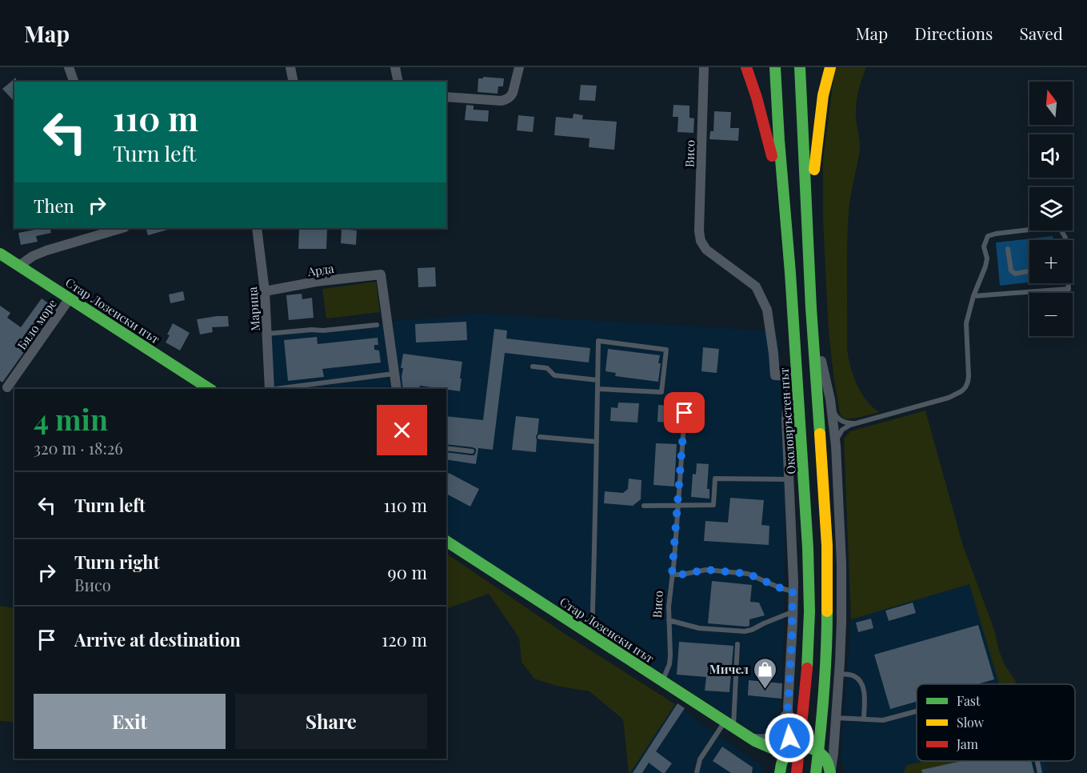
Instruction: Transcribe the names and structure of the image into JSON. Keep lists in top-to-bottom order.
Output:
{
  "streets": {
    "main road": ["Стар Лозенски път", "Околовръстен път"],
    "street": [
      "Висо",
      "Арда",
      "Марица",
      "Бяло море"
    ]
  },
  "crossings": [
    ["Висо", "Стар Лозенски път"],
    ["Арда", "Марица"],
    ["Стар Лозенски път", "Бяло море"]
  ],
  "places": {
    "shop": ["Мичел"]
  },
  "legend": ["Fast", "Slow", "Jam"],
  "north": "top",
  "page": {
    "header": "Map",
    "nav": ["Map", "Directions", "Saved"],
    "map_buttons": ["+", "−"],
    "turn": ["110 m", "Turn left"],
    "then": "Then",
    "heading": ["4 min", "320 m · 18:26"],
    "list": [
      {
        "name": "Turn left",
        "value": "110 m"
      },
      {
        "name": "Turn right",
        "note": "Висо",
        "value": "90 m"
      },
      {
        "name": "Arrive at destination",
        "value": "120 m"
      }
    ],
    "buttons": ["Exit", "Share"]
  }
}
